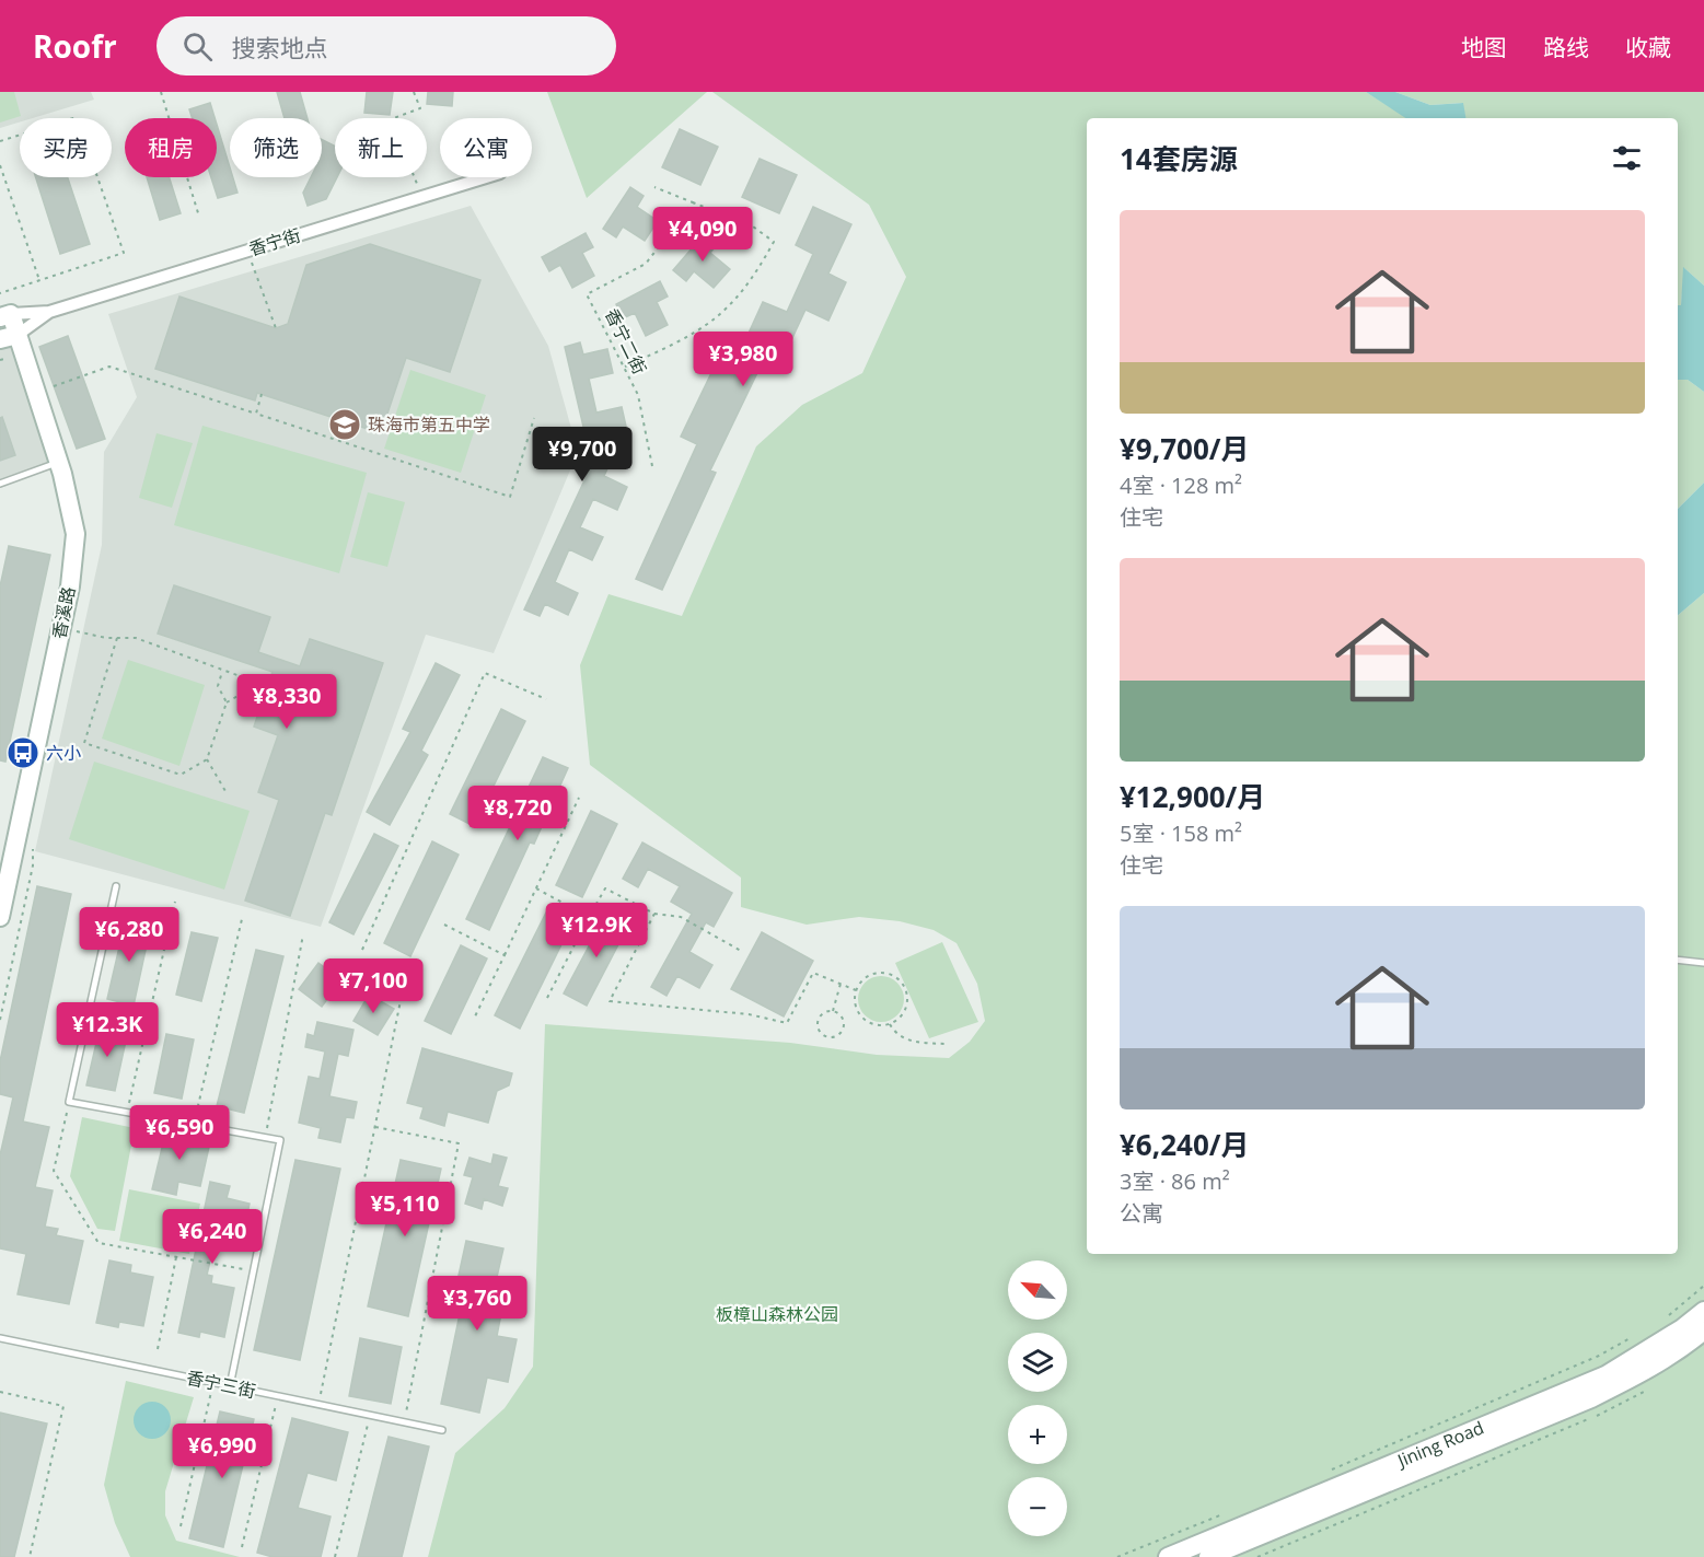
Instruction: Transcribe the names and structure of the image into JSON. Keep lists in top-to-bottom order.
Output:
{
  "streets": {
    "main road": ["香溪路", "Jining Road"],
    "street": ["香宁街"],
    "lane": ["香宁三街"],
    "path": ["香宁二街"]
  },
  "crossings": [
    ["香宁街", "香溪路"]
  ],
  "parks": ["板樟山森林公园"],
  "places": {
    "school or university": ["珠海市第五中学"],
    "bus stop": ["六小"]
  },
  "north": "top left",
  "page": {
    "header": "Roofr",
    "search": "搜索地点",
    "nav": ["地图", "路线", "收藏"],
    "chip": [
      "买房",
      "租房",
      "筛选",
      "新上",
      "公寓"
    ],
    "heading": "14套房源",
    "list": [
      {
        "name": "¥9,700/月",
        "note": "4室 · 128 m² · 住宅"
      },
      {
        "name": "¥12,900/月",
        "note": "5室 · 158 m² · 住宅"
      },
      {
        "name": "¥6,240/月",
        "note": "3室 · 86 m² · 公寓"
      }
    ],
    "price": [
      "¥4,090",
      "¥3,980",
      "¥9,700",
      "¥8,330",
      "¥8,720",
      "¥12.9K",
      "¥6,280",
      "¥7,100",
      "¥12.3K",
      "¥6,590",
      "¥5,110",
      "¥6,240",
      "¥3,760",
      "¥6,990"
    ],
    "map_buttons": ["+", "−"]
  }
}
